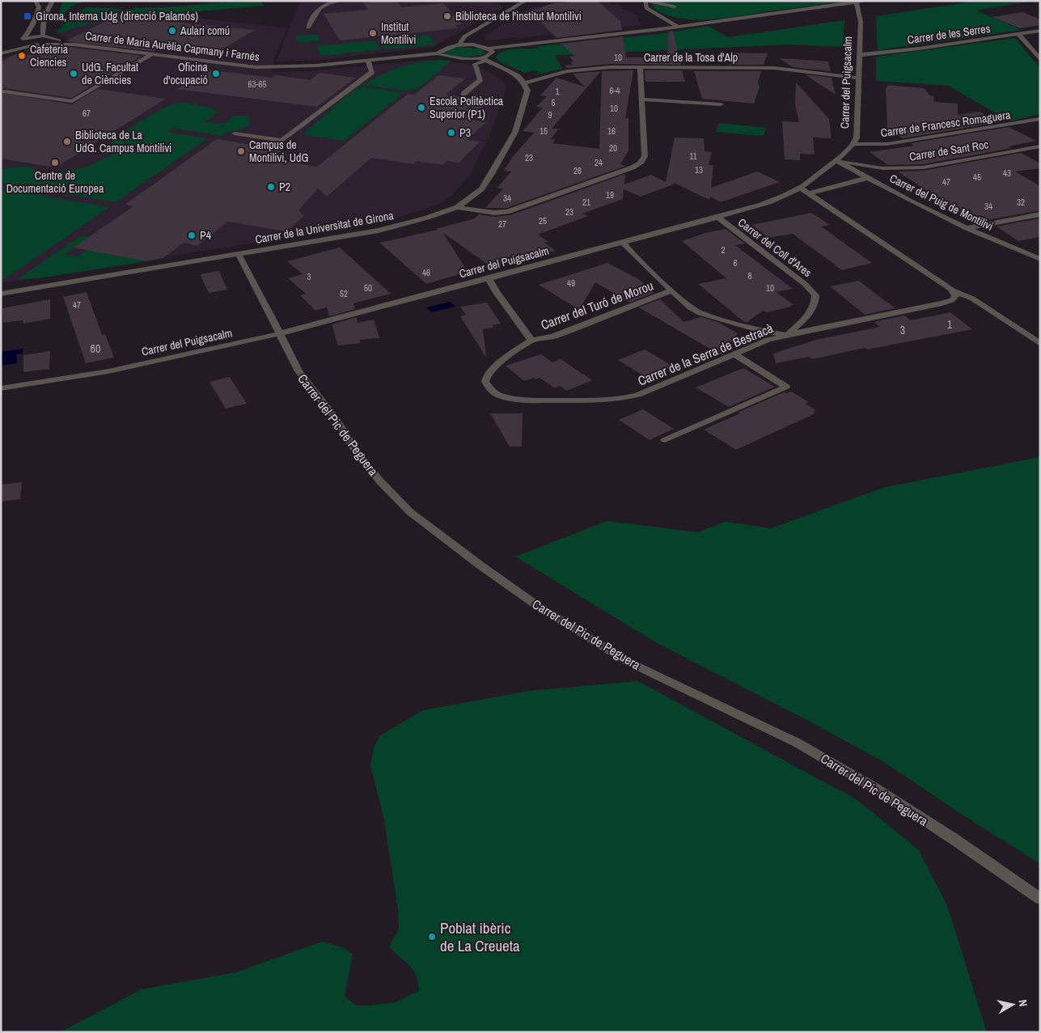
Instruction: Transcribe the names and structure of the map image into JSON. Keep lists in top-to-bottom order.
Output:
{
  "streets": {
    "street": [
      "Carrer de les Serres",
      "Carrer de Maria Aurèlia Capmany i Farnés",
      "Carrer de la Tosa d'Alp",
      "Carrer del Puigsacalm",
      "Carrer de Francesc Romaguera",
      "Carrer de Sant Roc",
      "Carrer del Puig de Montilivi",
      "Carrer de la Universitat de Girona",
      "Carrer del Coll d'Ares",
      "Carrer del Turó de Morou",
      "Carrer de la Serra de Bestracà",
      "Carrer del Pic de Peguera"
    ]
  },
  "crossings": [
    ["Carrer de les Serres", "Carrer del Puigsacalm"],
    ["Carrer de la Tosa d'Alp", "Carrer del Puigsacalm"],
    ["Carrer de la Tosa d'Alp", "Carrer de la Universitat de Girona"],
    ["Carrer del Puigsacalm", "Carrer de Francesc Romaguera"],
    ["Carrer del Puigsacalm", "Carrer de Sant Roc"],
    ["Carrer del Puigsacalm", "Carrer del Puig de Montilivi"],
    ["Carrer del Puigsacalm", "Carrer del Coll d'Ares"],
    ["Carrer del Puigsacalm", "Carrer del Pic de Peguera"],
    ["Carrer de Sant Roc", "Carrer del Puig de Montilivi"],
    ["Carrer de la Universitat de Girona", "Carrer del Pic de Peguera"],
    ["Carrer del Coll d'Ares", "Carrer de la Serra de Bestracà"],
    ["Carrer del Turó de Morou", "Carrer de la Serra de Bestracà"]
  ],
  "places": {
    "transit": ["Girona, Interna Udg (direcció Palamós)"],
    "other": [
      "Biblioteca de l'institut Montilivi",
      "Aulari comú",
      "Institut Montilivi",
      "Cafeteria Ciencies",
      "UdG. Facultat de Ciències",
      "Oficina d'ocupació",
      "Escola Politèctica Superior (P1)",
      "P3",
      "Biblioteca de La UdG. Campus Montilivi",
      "Campus de Montilivi, UdG",
      "Centre de Documentació Europea",
      "P2",
      "P4",
      "Poblat ibèric de La Creueta"
    ]
  },
  "house_numbers": [
    "10",
    "63-65",
    "6-4",
    "1",
    "5",
    "10",
    "67",
    "9",
    "15",
    "16",
    "20",
    "11",
    "23",
    "24",
    "13",
    "28",
    "43",
    "45",
    "47",
    "19",
    "34",
    "21",
    "32",
    "34",
    "23",
    "25",
    "27",
    "2",
    "6",
    "46",
    "8",
    "3",
    "49",
    "50",
    "10",
    "52",
    "47",
    "1",
    "3",
    "60"
  ],
  "north": "right"
}
